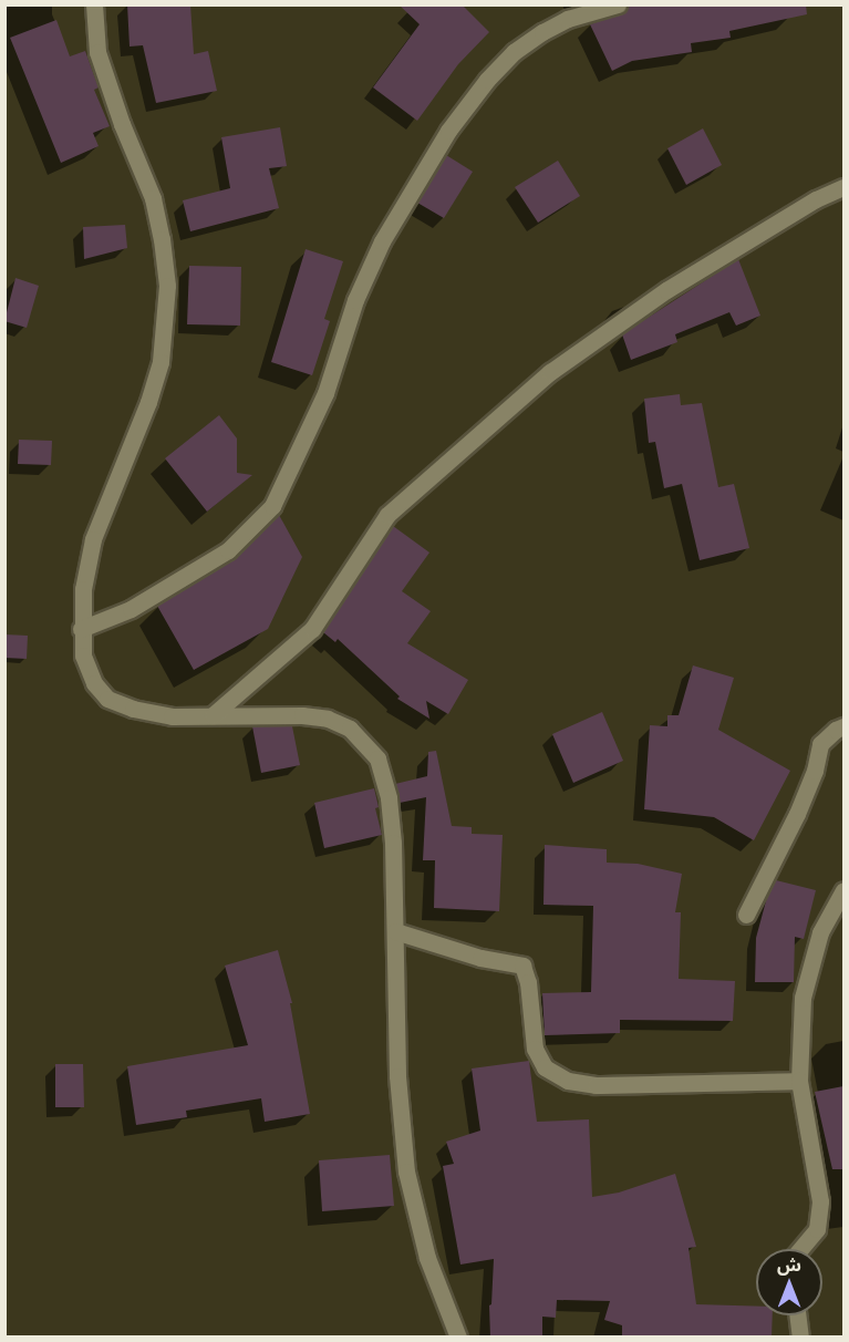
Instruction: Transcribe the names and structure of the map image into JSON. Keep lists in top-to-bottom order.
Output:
{
  "north": "top"
}
